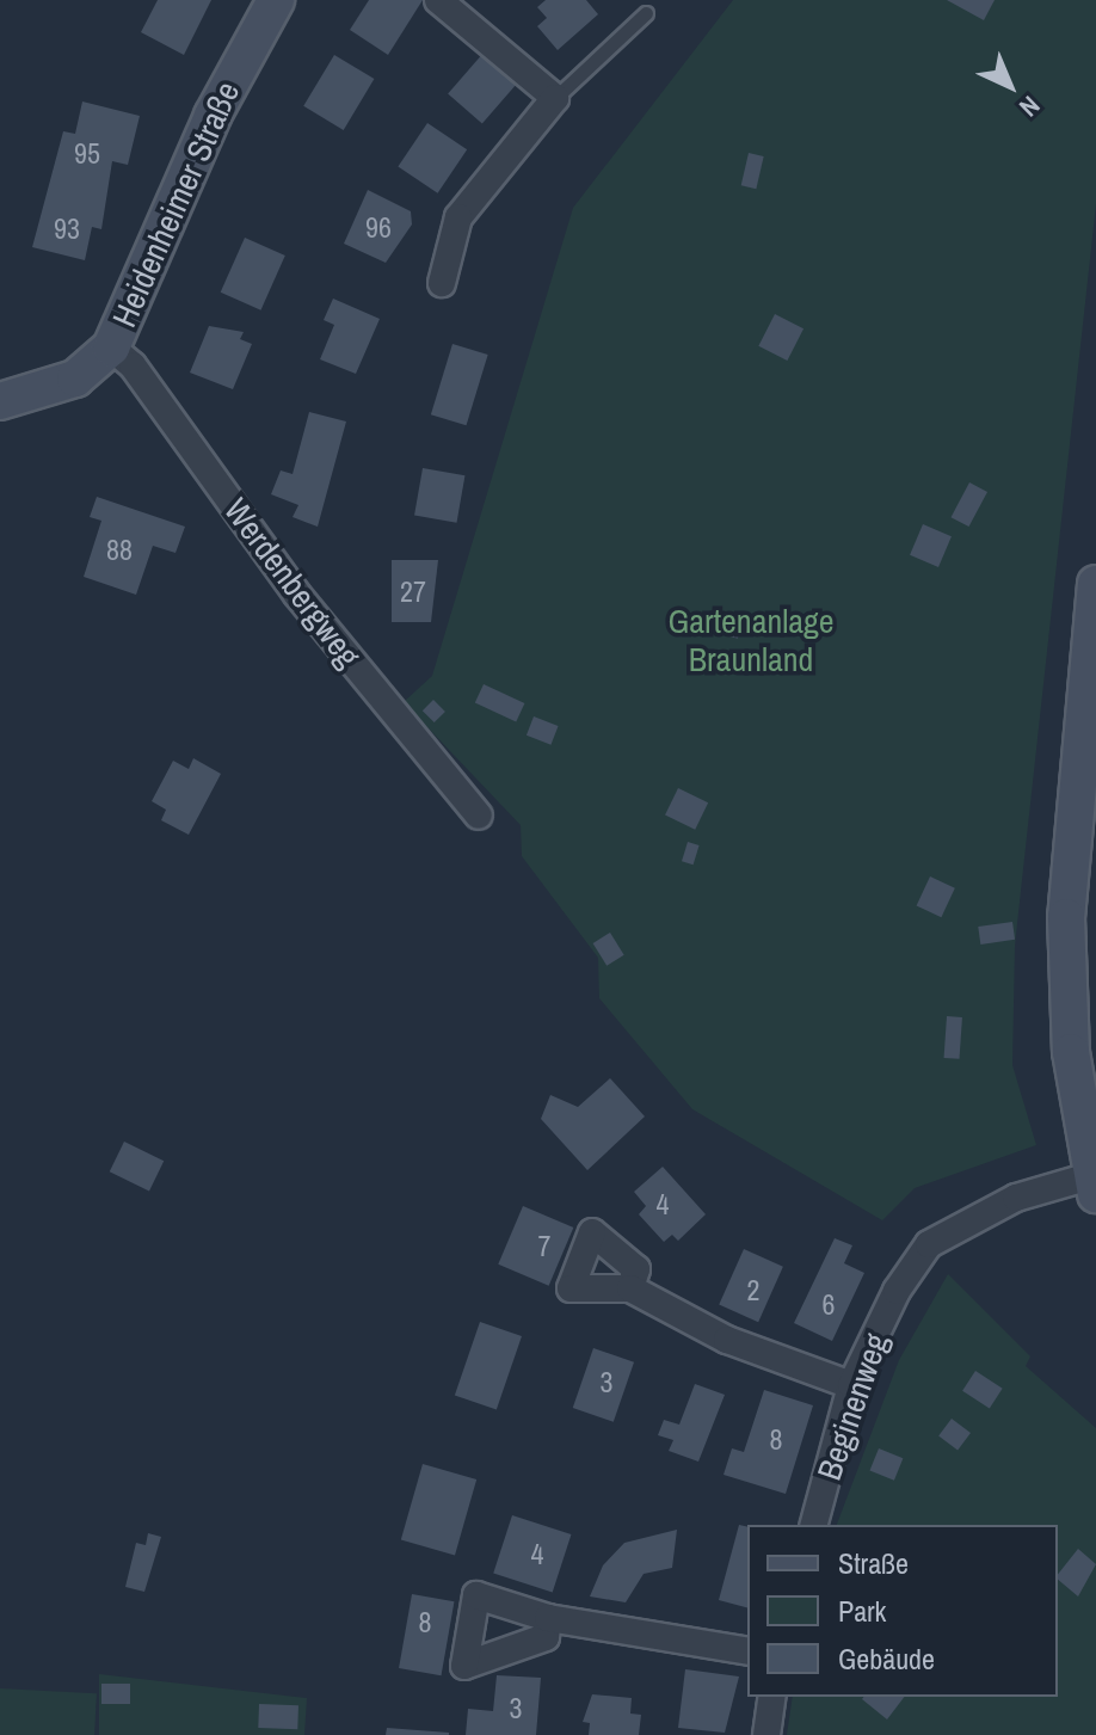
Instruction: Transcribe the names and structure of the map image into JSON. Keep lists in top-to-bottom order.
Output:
{
  "streets": {
    "main road": ["Heidenheimer Straße"],
    "street": ["Werdenbergweg", "Beginenweg"]
  },
  "crossings": [
    ["Heidenheimer Straße", "Werdenbergweg"]
  ],
  "parks": ["Gartenanlage Braunland"],
  "house_numbers": [
    "95",
    "96",
    "93",
    "88",
    "27",
    "4",
    "7",
    "2",
    "6",
    "3",
    "8",
    "4",
    "8",
    "3"
  ],
  "legend": ["Straße", "Park", "Gebäude"],
  "north": "bottom right"
}
